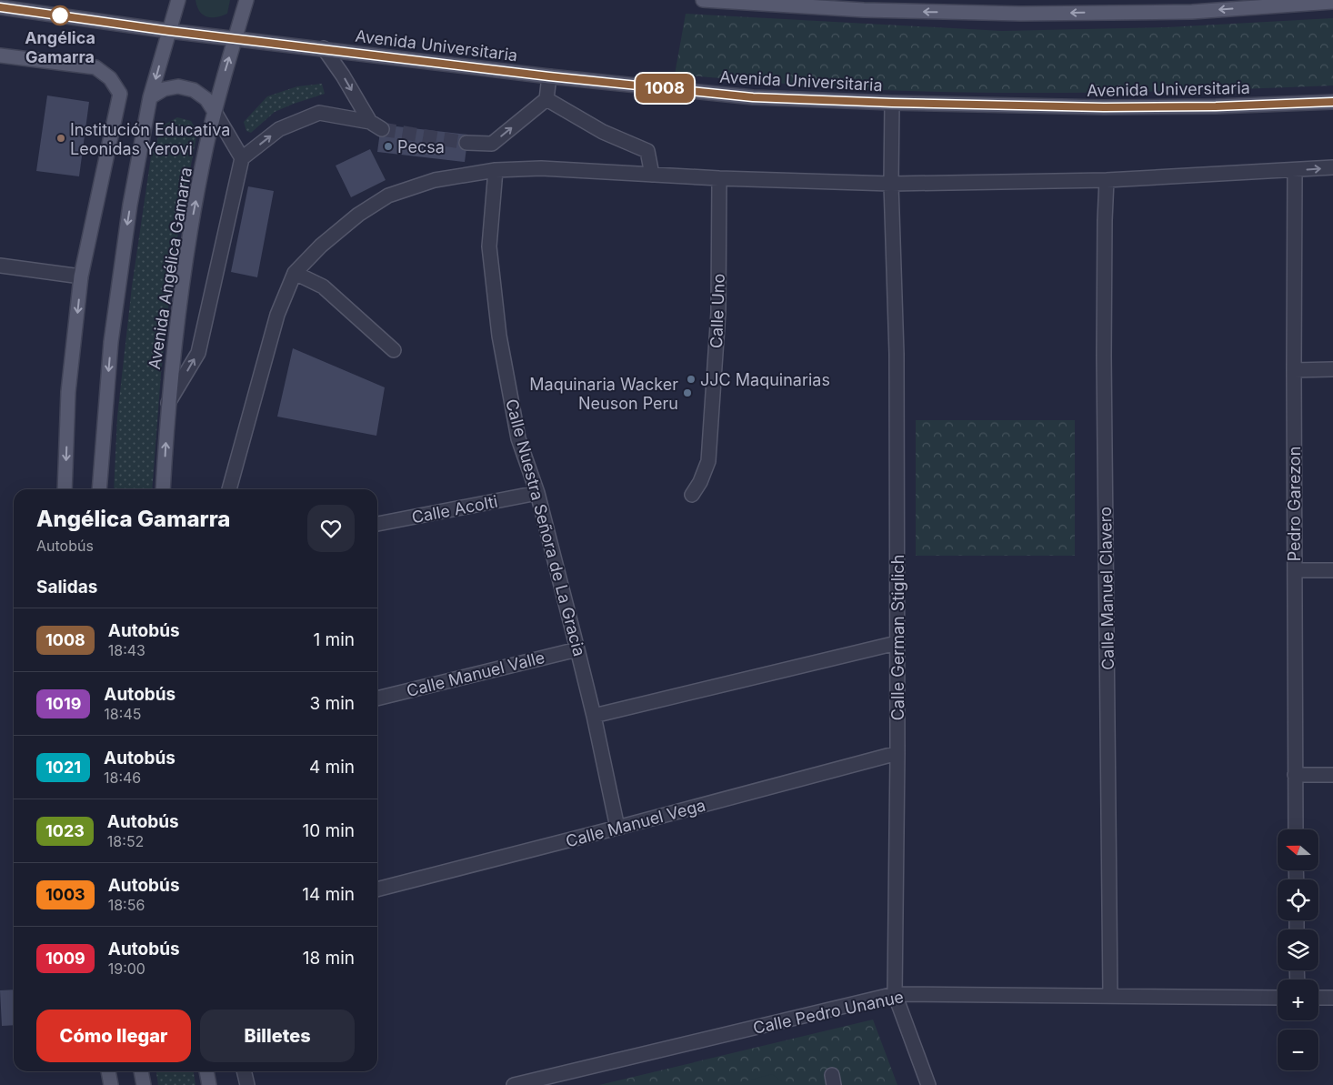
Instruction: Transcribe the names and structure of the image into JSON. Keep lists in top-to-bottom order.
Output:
{
  "streets": {
    "main road": ["Avenida Universitaria", "Avenida Angélica Gamarra"],
    "street": [
      "Calle Uno",
      "Pedro Garezon",
      "Calle Acolti",
      "Calle Nuestra Señora de La Gracia",
      "Calle Manuel Clavero",
      "Calle German Stiglich",
      "Calle Manuel Valle",
      "Calle Manuel Vega",
      "Calle Pedro Unanue"
    ]
  },
  "crossings": [
    ["Avenida Universitaria", "Avenida Angélica Gamarra"],
    ["Avenida Universitaria", "Calle German Stiglich"],
    ["Calle Acolti", "Calle Nuestra Señora de La Gracia"],
    ["Calle Nuestra Señora de La Gracia", "Calle Manuel Valle"],
    ["Calle Nuestra Señora de La Gracia", "Calle Manuel Vega"],
    ["Calle Manuel Clavero", "Calle Pedro Unanue"],
    ["Calle German Stiglich", "Calle Manuel Vega"],
    ["Calle German Stiglich", "Calle Pedro Unanue"]
  ],
  "places": [
    "Angélica Gamarra",
    "Institución Educativa Leonidas Yerovi",
    "Pecsa",
    "JJC Maquinarias",
    "Maquinaria Wacker Neuson Peru"
  ],
  "lines": ["bus line 1008"],
  "north": "left",
  "page": {
    "on_map": "1008",
    "heading": [
      ["Angélica Gamarra", "Autobús"],
      "Salidas"
    ],
    "list": [
      {
        "mark": "1008",
        "name": "Autobús",
        "note": "18:43",
        "value": "1 min"
      },
      {
        "mark": "1019",
        "name": "Autobús",
        "note": "18:45",
        "value": "3 min"
      },
      {
        "mark": "1021",
        "name": "Autobús",
        "note": "18:46",
        "value": "4 min"
      },
      {
        "mark": "1023",
        "name": "Autobús",
        "note": "18:52",
        "value": "10 min"
      },
      {
        "mark": "1003",
        "name": "Autobús",
        "note": "18:56",
        "value": "14 min"
      },
      {
        "mark": "1009",
        "name": "Autobús",
        "note": "19:00",
        "value": "18 min"
      }
    ],
    "map_buttons": ["+", "−"],
    "buttons": ["Cómo llegar", "Billetes"]
  }
}
